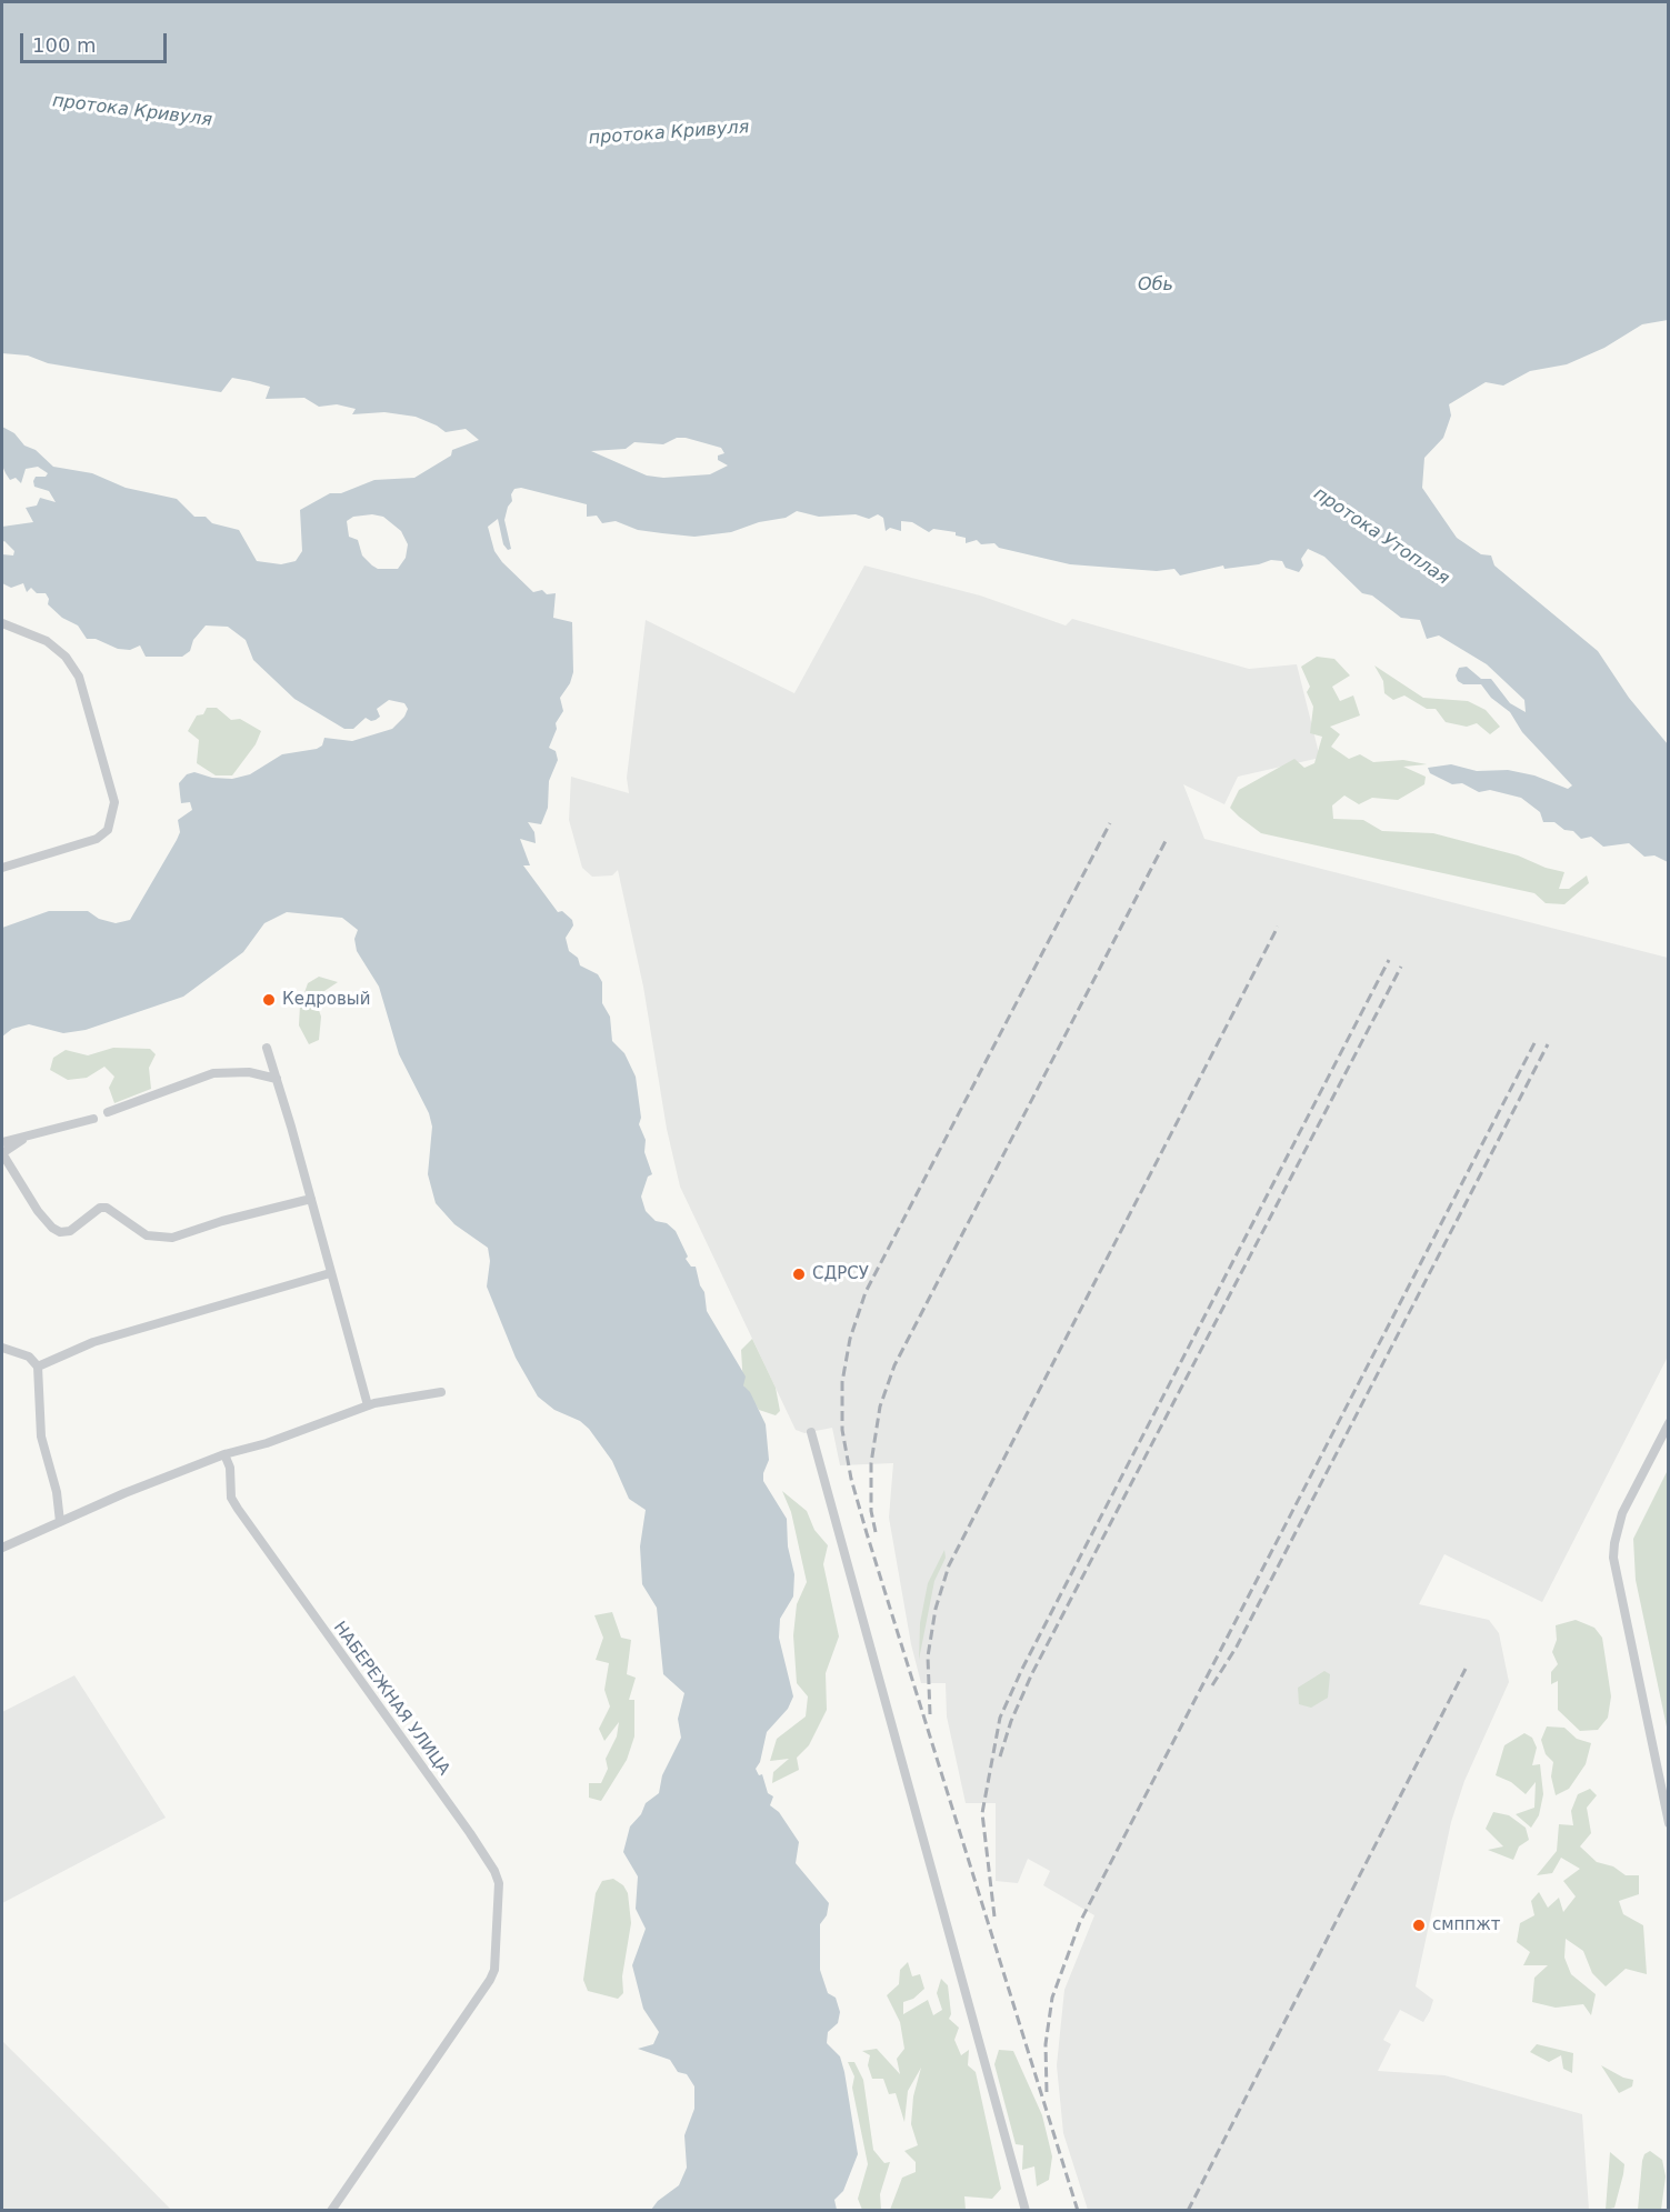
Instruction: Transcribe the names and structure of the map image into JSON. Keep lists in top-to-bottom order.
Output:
{
  "streets": {
    "street": ["НАБЕРЕЖНАЯ УЛИЦА"]
  },
  "water": ["протока Кривуля", "Обь", "протока Утоплая"],
  "places": ["Кедровый", "СДРСУ", "смппжт"],
  "scale_bar": "100 m"
}
